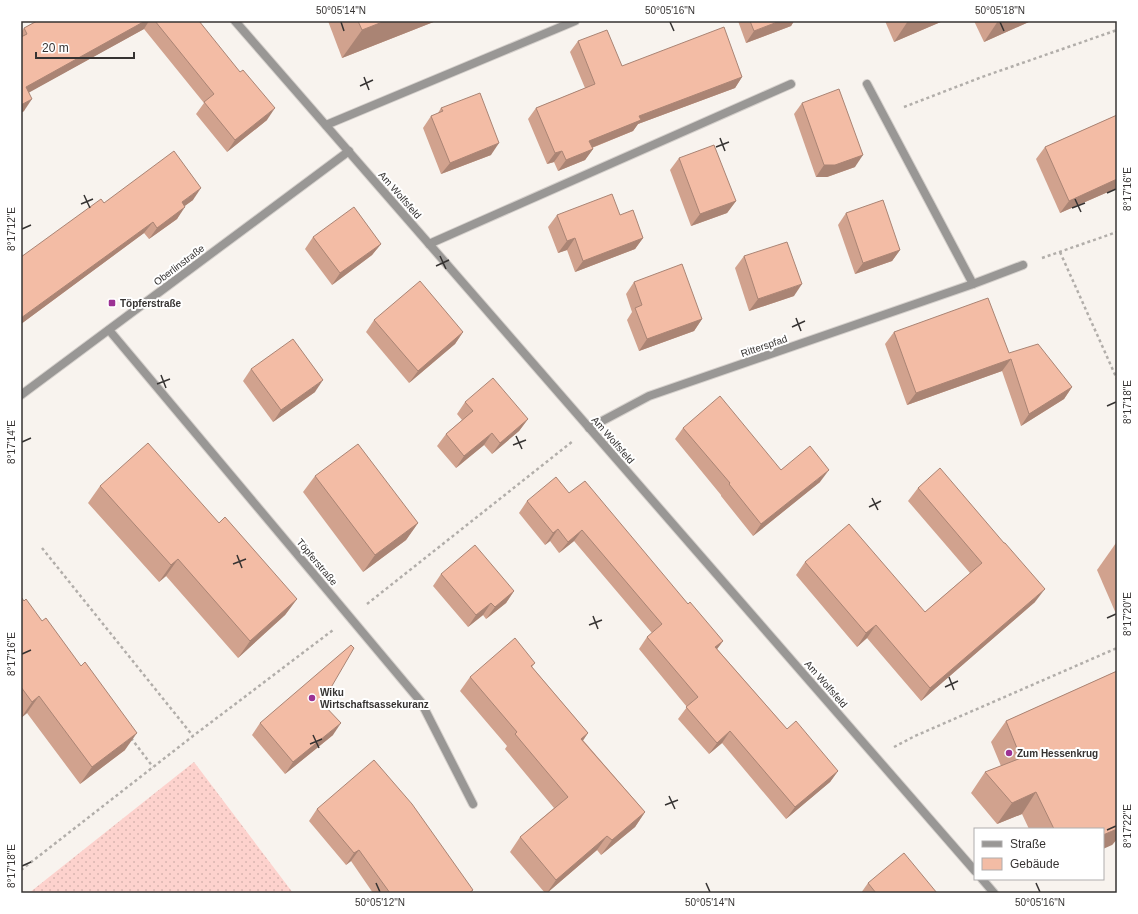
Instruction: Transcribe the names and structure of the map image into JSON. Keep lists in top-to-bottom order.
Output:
{
  "streets": {
    "street": [
      "Am Wolfsfeld",
      "Oberlinstraße",
      "Ritterspfad",
      "Töpferstraße"
    ]
  },
  "crossings": [
    ["Am Wolfsfeld", "Oberlinstraße"],
    ["Am Wolfsfeld", "Ritterspfad"],
    ["Oberlinstraße", "Töpferstraße"]
  ],
  "places": {
    "transit": ["Töpferstraße"],
    "other": ["Wiku Wirtschaftsassekuranz", "Zum Hessenkrug"]
  },
  "legend": ["Straße", "Gebäude"],
  "scale_bar": "20 m",
  "coordinates": [
    "50°05'14\"N",
    "50°05'16\"N",
    "50°05'18\"N",
    "8°17'16\"E",
    "8°17'12\"E",
    "8°17'18\"E",
    "8°17'14\"E",
    "8°17'20\"E",
    "8°17'22\"E",
    "50°05'12\"N"
  ]
}
